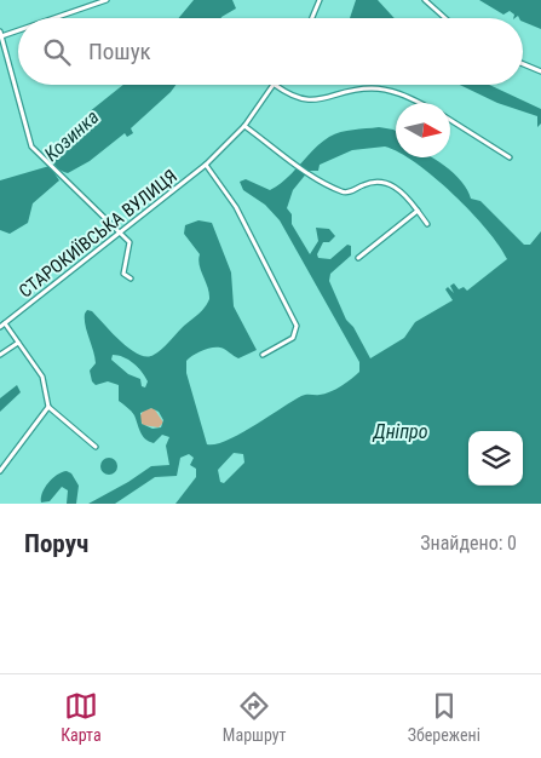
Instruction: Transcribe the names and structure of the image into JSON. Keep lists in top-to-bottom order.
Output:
{
  "streets": {
    "street": ["СТАРОКИЇВСЬКА ВУЛИЦЯ"]
  },
  "water": ["Козинка", "Дніпро"],
  "north": "right",
  "page": {
    "search": "Пошук",
    "heading": ["Поруч", "Знайдено: 0"],
    "nav": ["Карта", "Маршрут", "Збережені"]
  }
}
